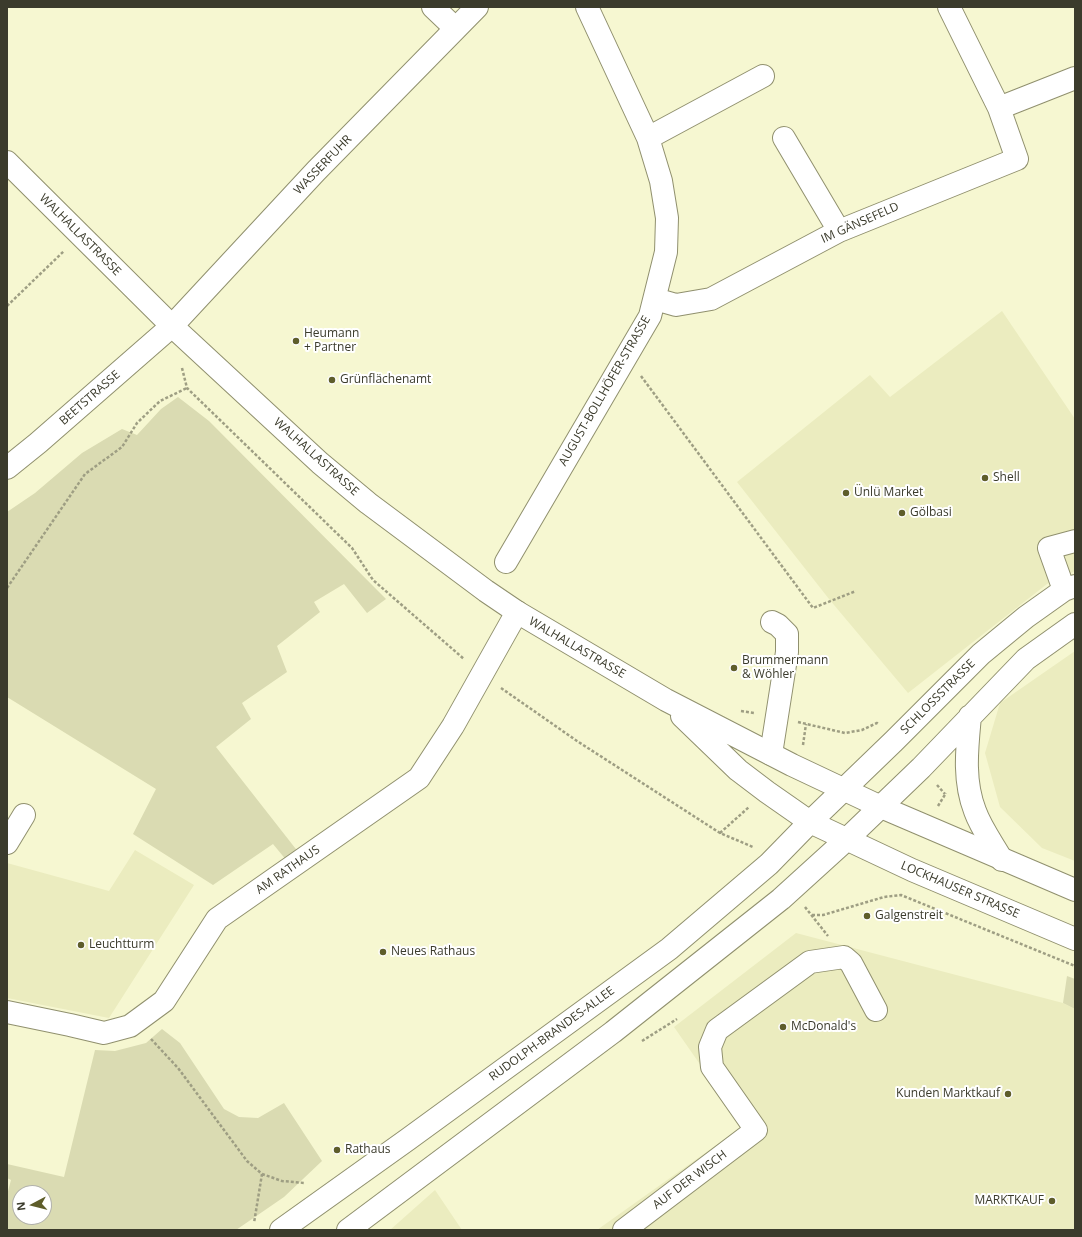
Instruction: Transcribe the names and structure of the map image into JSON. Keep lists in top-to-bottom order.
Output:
{
  "streets": {
    "main road": [
      "WASSERFUHR",
      "IM GÄNSEFELD",
      "WALHALLASTRASSE",
      "AUGUST-BOLLHÖFER-STRASSE",
      "BEETSTRASSE",
      "SCHLOSSSTRASSE",
      "AM RATHAUS",
      "LOCKHAUSER STRASSE",
      "RUDOLPH-BRANDES-ALLEE",
      "AUF DER WISCH"
    ]
  },
  "crossings": [
    ["WASSERFUHR", "WALHALLASTRASSE"],
    ["WASSERFUHR", "BEETSTRASSE"],
    ["IM GÄNSEFELD", "AUGUST-BOLLHÖFER-STRASSE"],
    ["WALHALLASTRASSE", "BEETSTRASSE"],
    ["WALHALLASTRASSE", "SCHLOSSSTRASSE"],
    ["WALHALLASTRASSE", "AM RATHAUS"],
    ["WALHALLASTRASSE", "LOCKHAUSER STRASSE"],
    ["WALHALLASTRASSE", "RUDOLPH-BRANDES-ALLEE"],
    ["SCHLOSSSTRASSE", "RUDOLPH-BRANDES-ALLEE"]
  ],
  "places": [
    "Heumann + Partner",
    "Grünflächenamt",
    "Shell",
    "Ünlü Market",
    "Gölbasi",
    "Brummermann & Wöhler",
    "Galgenstreit",
    "Leuchtturm",
    "Neues Rathaus",
    "McDonald's",
    "Kunden Marktkauf",
    "Rathaus",
    "MARKTKAUF"
  ],
  "north": "left"
}
